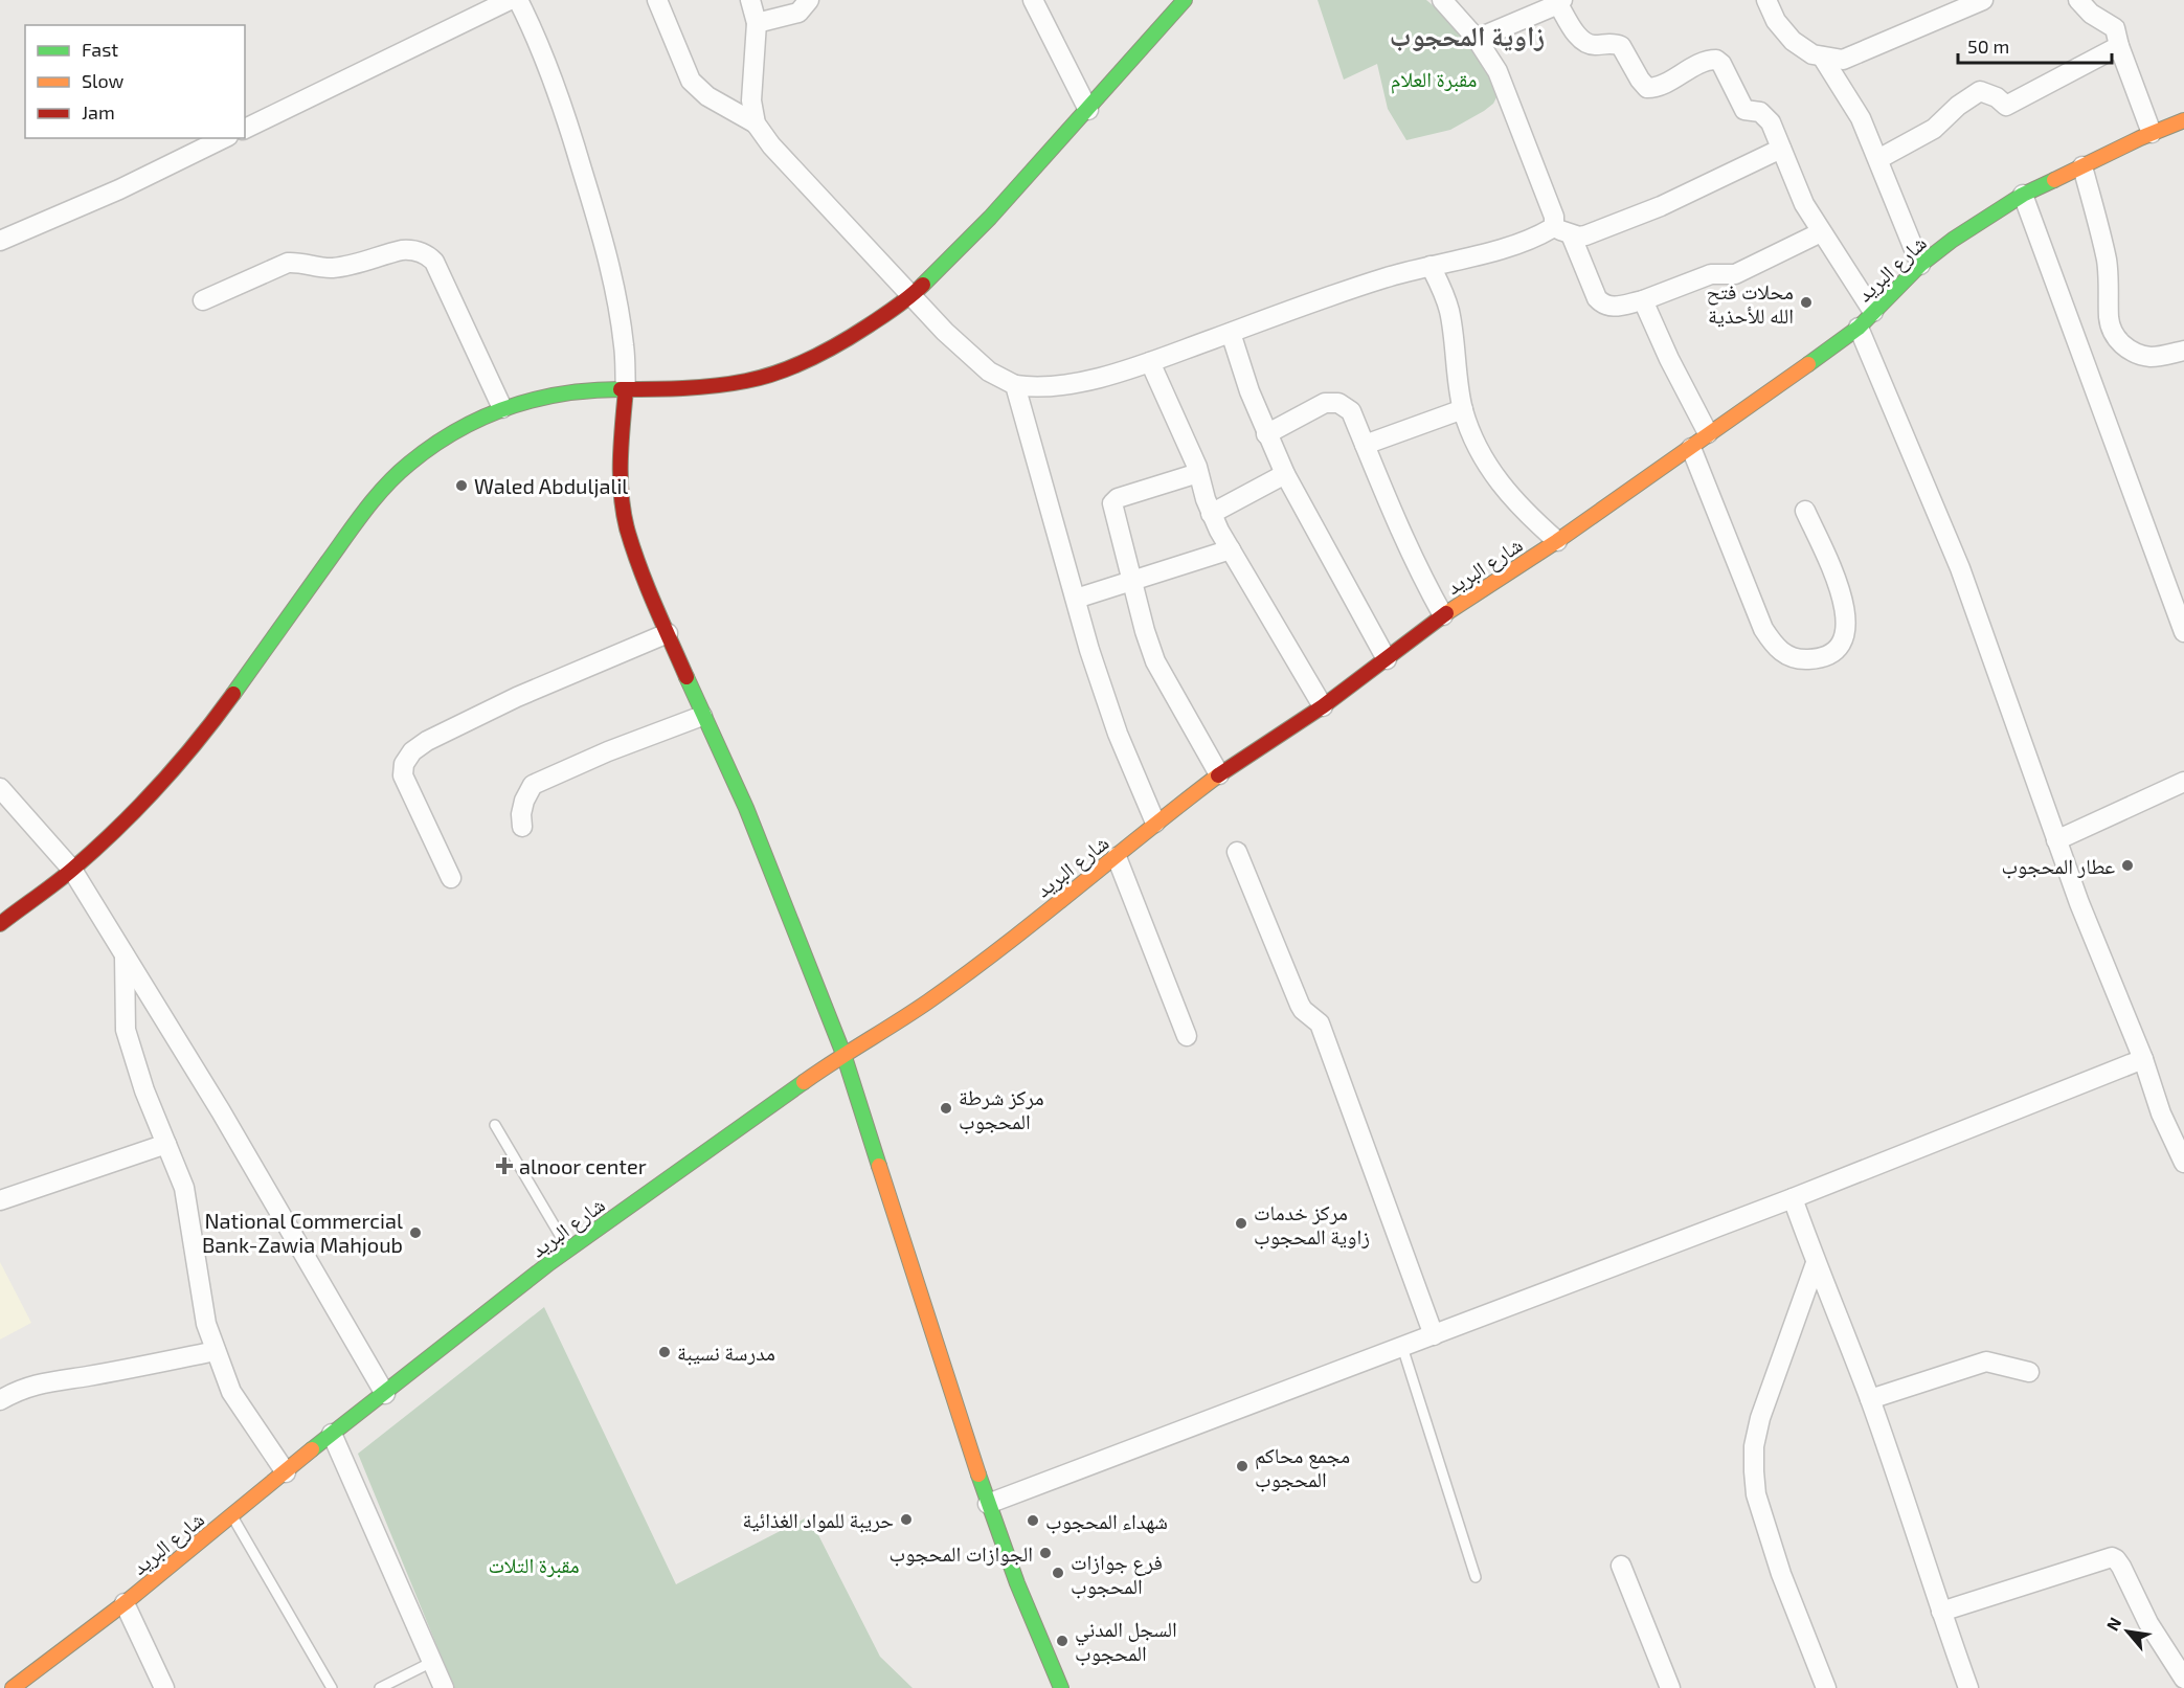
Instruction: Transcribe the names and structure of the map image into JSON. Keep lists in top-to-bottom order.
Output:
{
  "streets": {
    "street": ["شارع البريد"]
  },
  "districts": ["زاوية المحجوب"],
  "parks": ["مقبرة العلام", "مقبرة التلات"],
  "places": {
    "other": [
      "محلات فتح الله للأحذية",
      "Waled Abduljalil",
      "عطار المحجوب",
      "مركز شرطة المحجوب",
      "مركز خدمات زاوية المحجوب",
      "National Commercial Bank-Zawia Mahjoub",
      "مدرسة نسيبة",
      "مجمع محاكم المحجوب",
      "حريبة للمواد الغذائية",
      "شهداء المحجوب",
      "الجوازات المحجوب",
      "فرع جوازات المحجوب",
      "السجل المدني المحجوب"
    ],
    "health": ["alnoor center"]
  },
  "legend": ["Fast", "Slow", "Jam"],
  "scale_bar": "50 m",
  "north": "top left"
}
